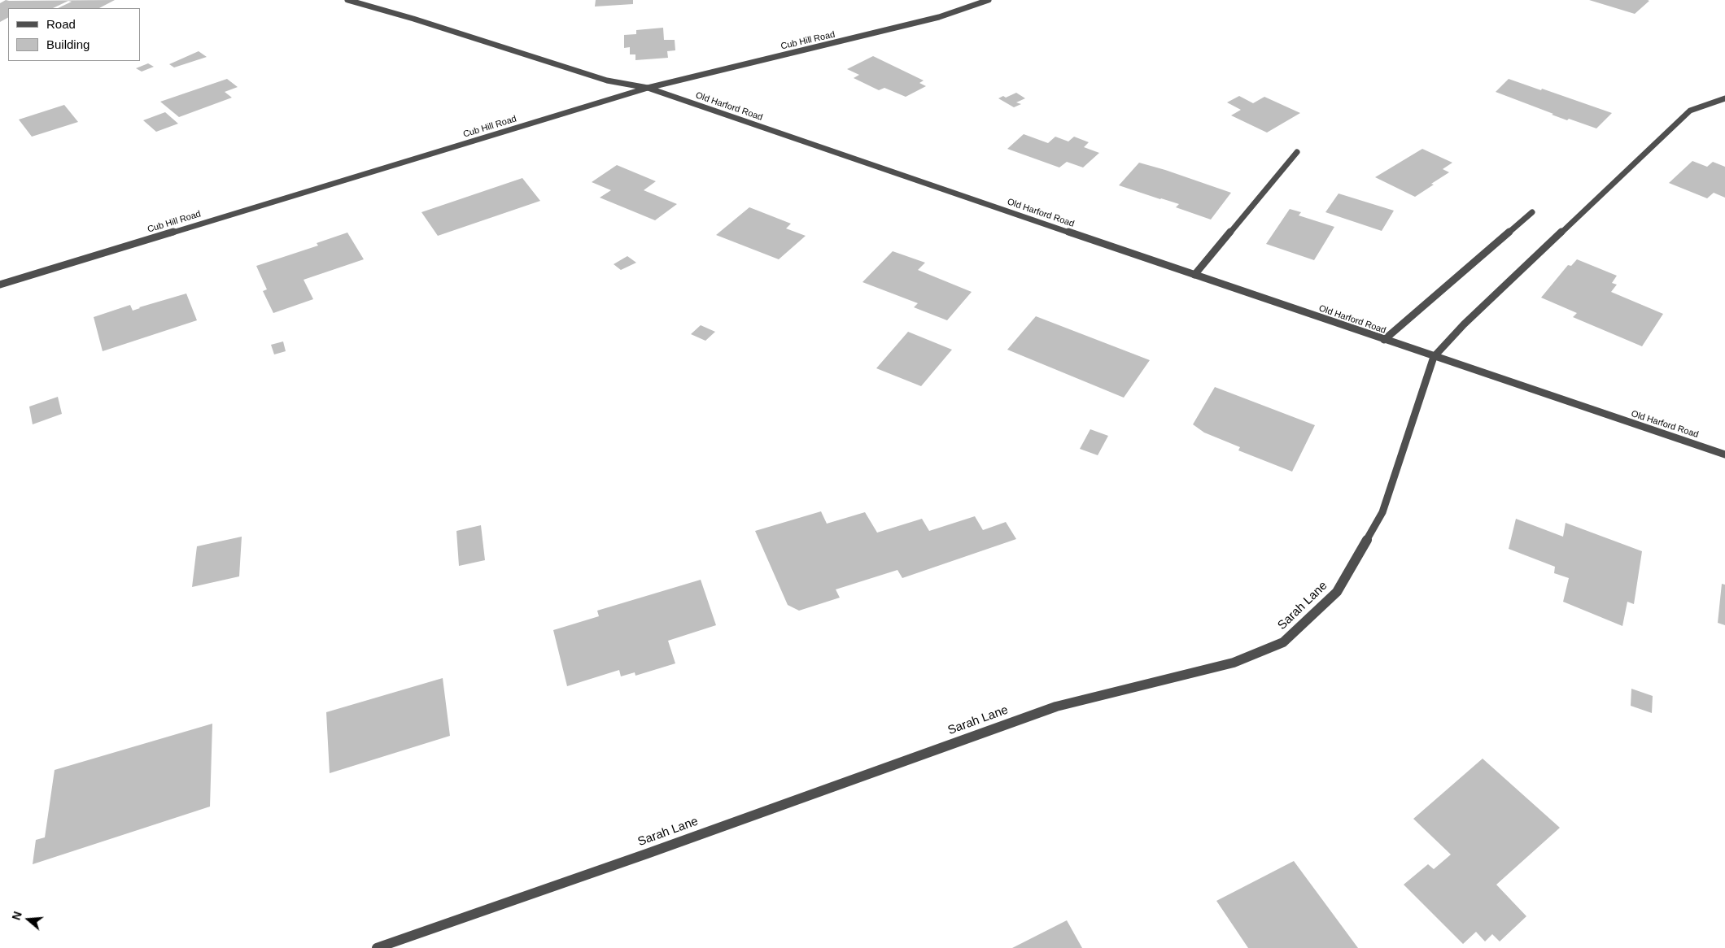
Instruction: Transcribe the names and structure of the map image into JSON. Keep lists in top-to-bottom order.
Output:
{
  "streets": {
    "street": ["Cub Hill Road", "Old Harford Road", "Sarah Lane"]
  },
  "crossings": [
    ["Cub Hill Road", "Old Harford Road"],
    ["Old Harford Road", "Sarah Lane"]
  ],
  "legend": ["Road", "Building"],
  "north": "left"
}
